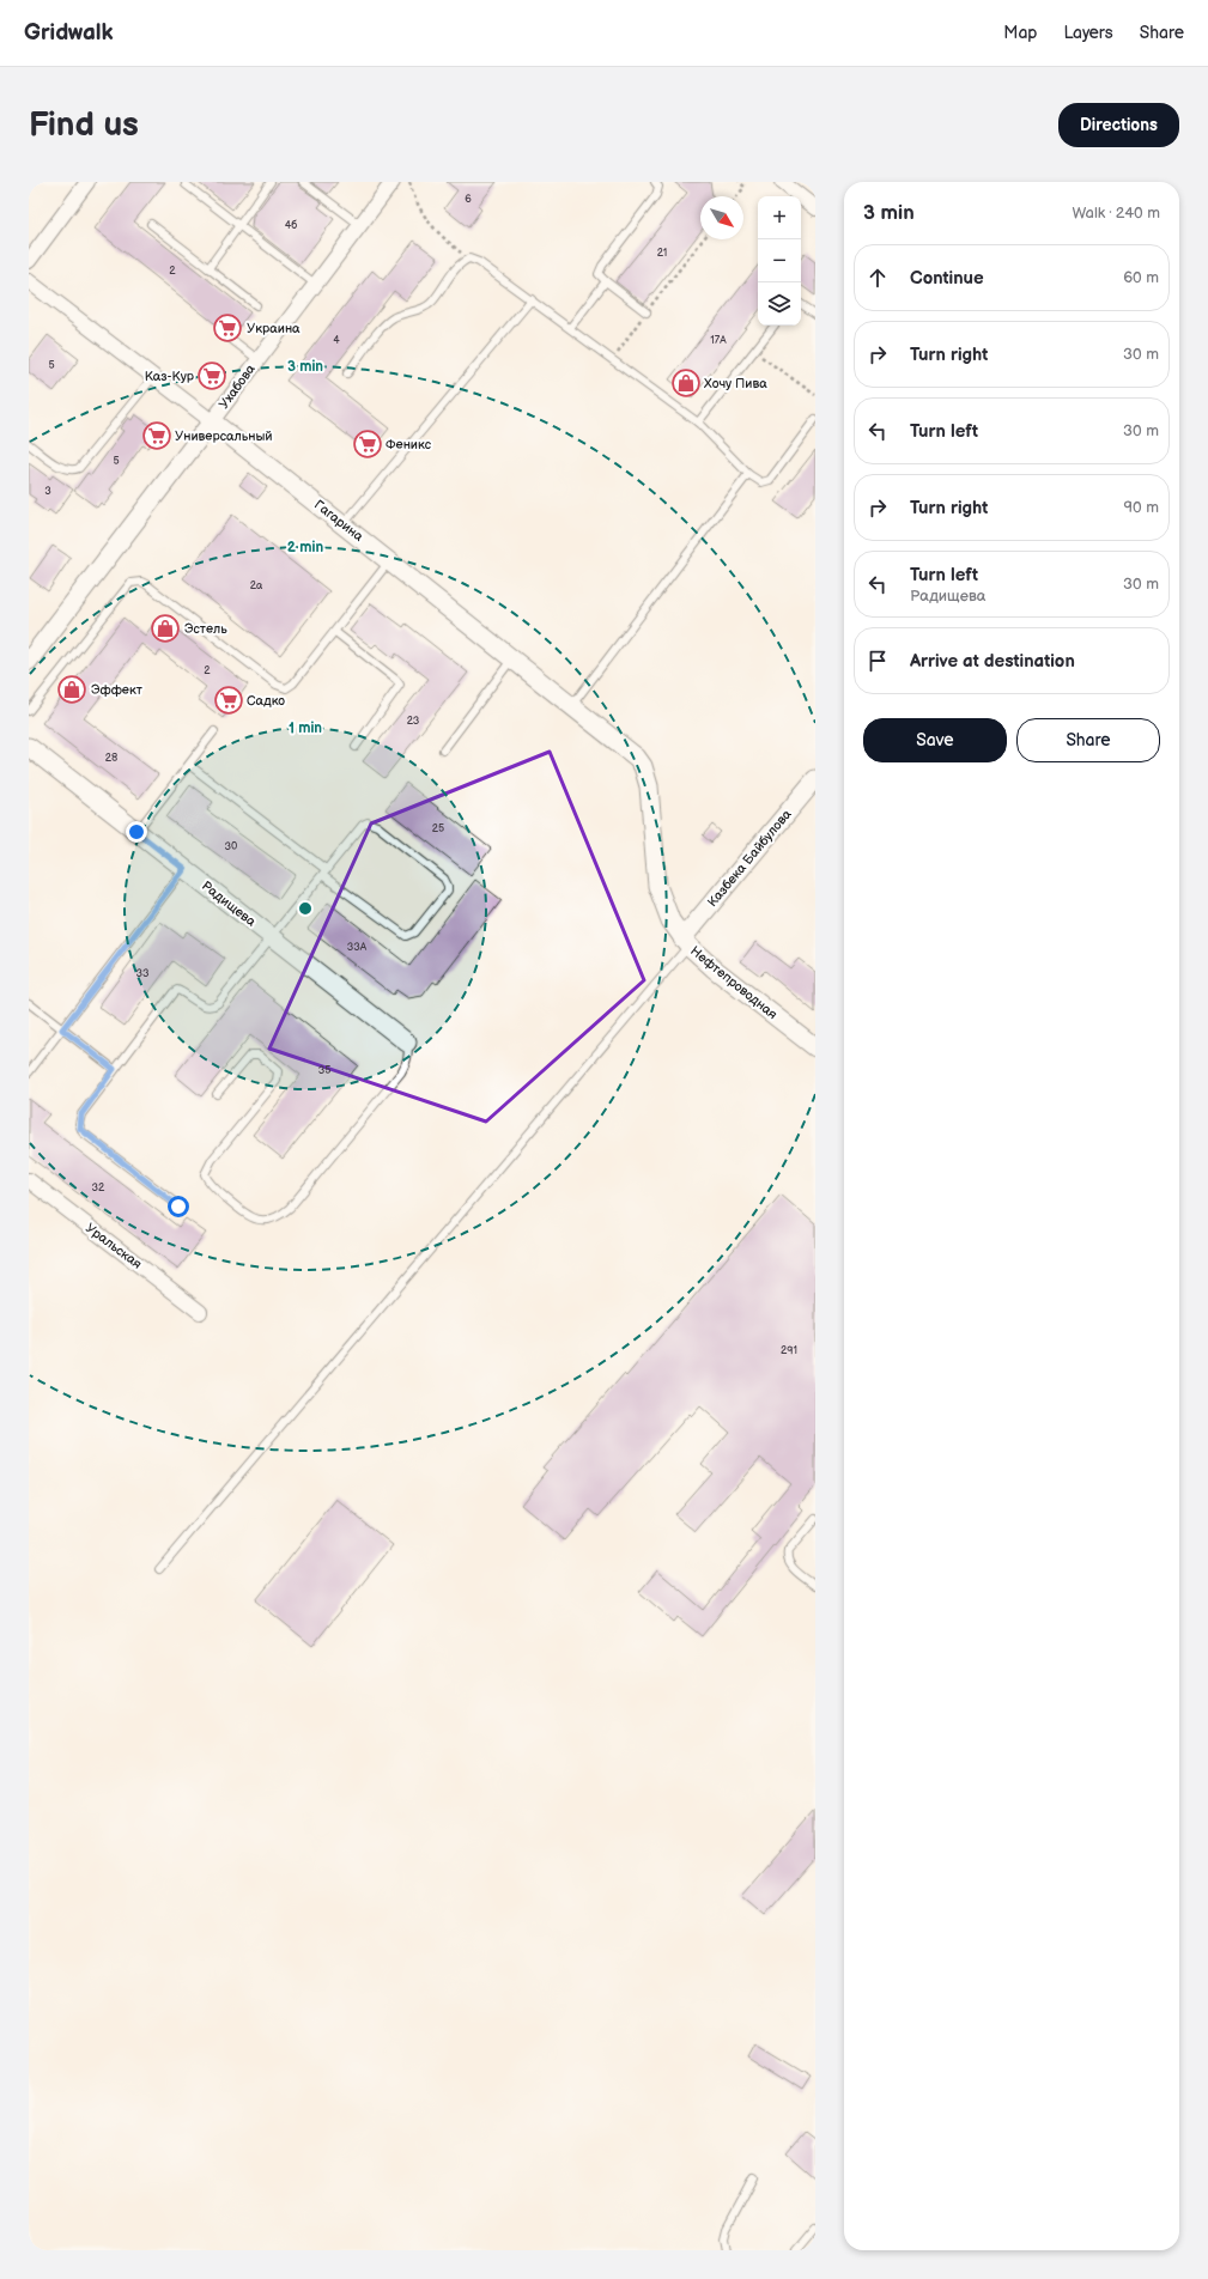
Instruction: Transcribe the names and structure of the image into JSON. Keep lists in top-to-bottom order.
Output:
{
  "streets": {
    "street": [
      "Ухабова",
      "Гагарина",
      "Казбека Байбулова",
      "Радищева",
      "Нефтепроводная",
      "Уральская"
    ]
  },
  "crossings": [
    ["Ухабова", "Гагарина"],
    ["Гагарина", "Нефтепроводная"],
    ["Казбека Байбулова", "Нефтепроводная"]
  ],
  "places": {
    "supermarket": [
      "Украина",
      "Каз-Кур",
      "Универсальный",
      "Феникс",
      "Садко"
    ],
    "shop": ["Хочу Пива", "Эстель", "Эффект"]
  },
  "house_numbers": [
    "6",
    "4б",
    "21",
    "2",
    "4",
    "17А",
    "5",
    "5",
    "3",
    "2а",
    "2",
    "23",
    "28",
    "25",
    "30",
    "33А",
    "33",
    "35",
    "32",
    "291"
  ],
  "north": "bottom right",
  "page": {
    "header": "Gridwalk",
    "nav": ["Map", "Layers", "Share"],
    "buttons": [
      "Directions",
      ["Save", "Share"]
    ],
    "title": "Find us",
    "heading": ["3 min", "Walk · 240 m"],
    "map_buttons": ["+", "−"],
    "list": [
      ["Continue", "60 m"],
      ["Turn right", "30 m"],
      ["Turn left", "30 m"],
      ["Turn right", "90 m"],
      ["Turn left", "Радищева", "30 m"],
      "Arrive at destination"
    ]
  },
  "rings": ["3 min", "2 min", "1 min"]
}
